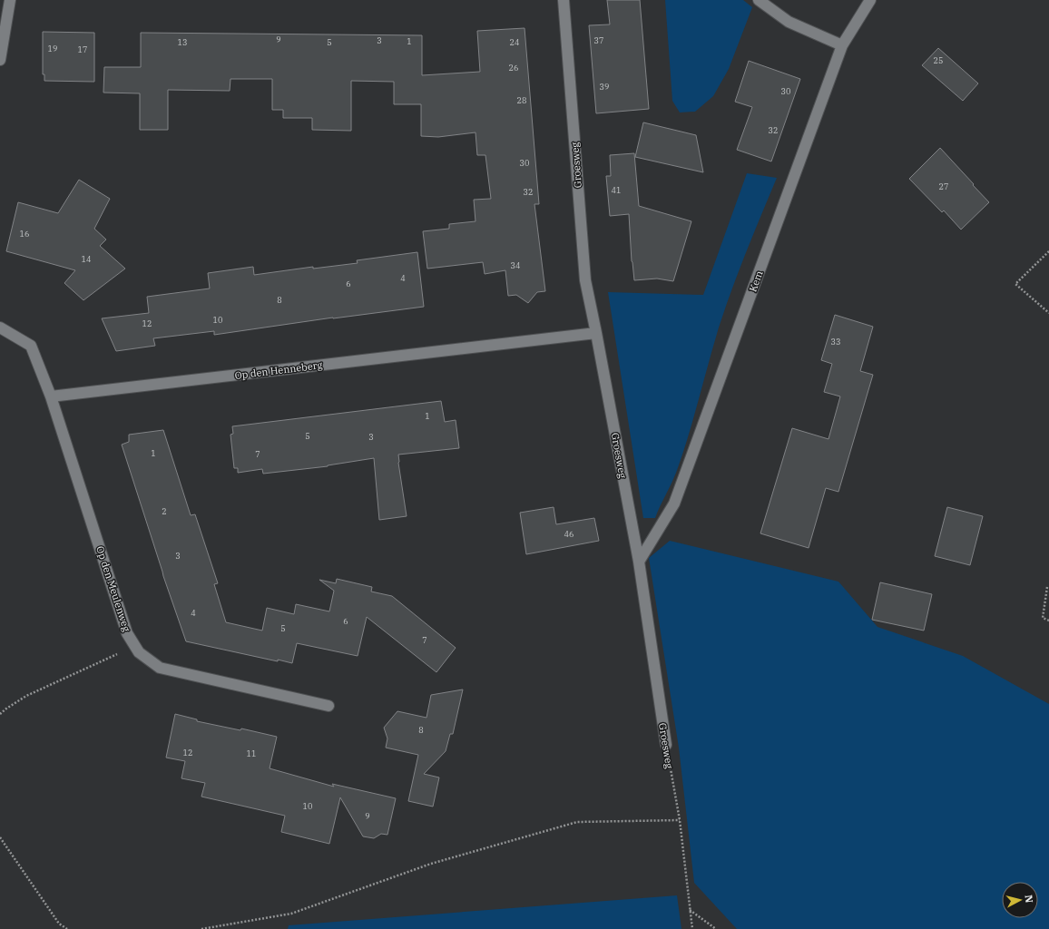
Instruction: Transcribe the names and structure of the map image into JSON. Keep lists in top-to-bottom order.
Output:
{
  "streets": {
    "street": [
      "Groesweg",
      "Kem",
      "Op den Henneberg",
      "Op den Meulenweg"
    ]
  },
  "crossings": [
    ["Groesweg", "Kem"],
    ["Groesweg", "Op den Henneberg"],
    ["Op den Henneberg", "Op den Meulenweg"]
  ],
  "house_numbers": [
    "9",
    "3",
    "37",
    "1",
    "13",
    "5",
    "24",
    "19",
    "17",
    "25",
    "26",
    "39",
    "30",
    "28",
    "32",
    "30",
    "27",
    "41",
    "32",
    "16",
    "14",
    "34",
    "4",
    "6",
    "8",
    "10",
    "12",
    "33",
    "1",
    "5",
    "3",
    "1",
    "7",
    "2",
    "46",
    "3",
    "4",
    "6",
    "5",
    "7",
    "8",
    "12",
    "11",
    "10",
    "9"
  ],
  "north": "right"
}
